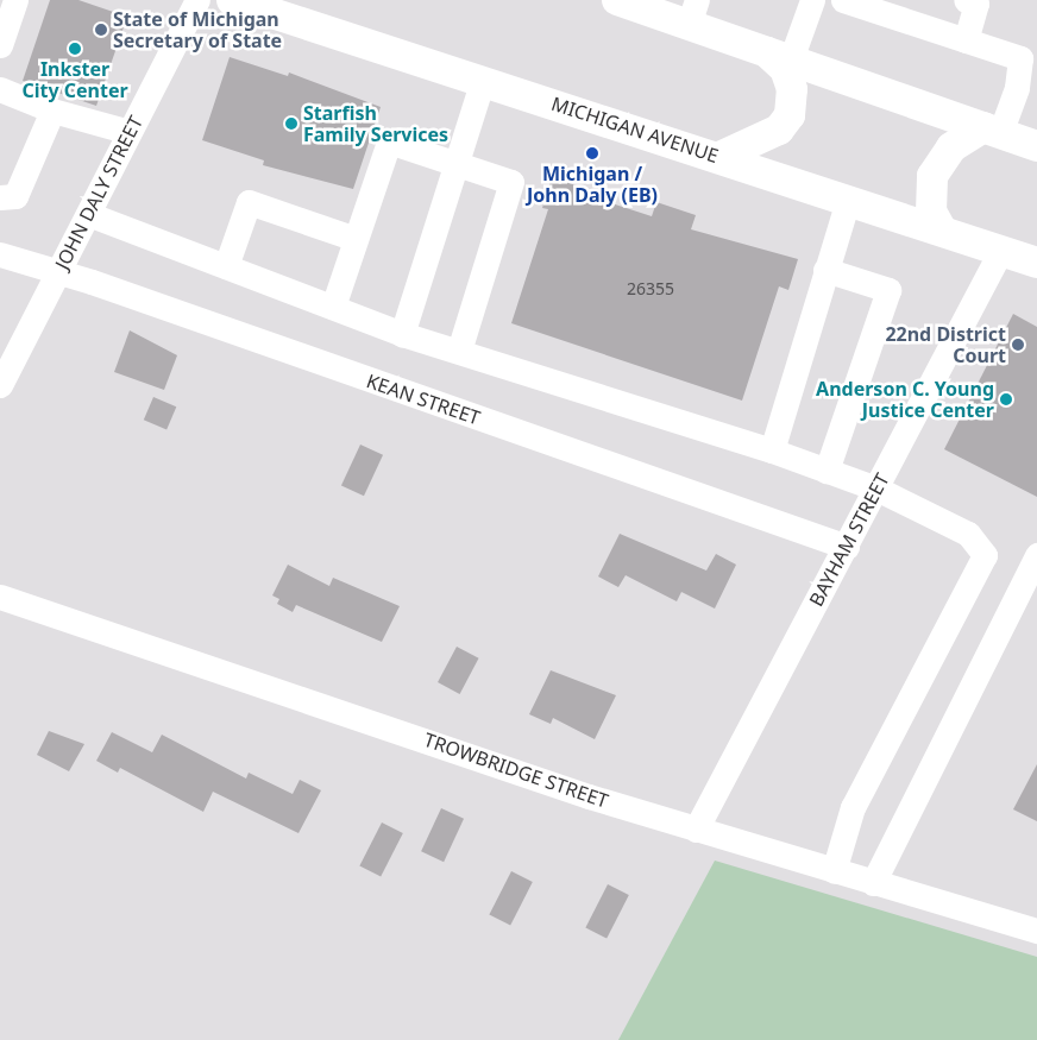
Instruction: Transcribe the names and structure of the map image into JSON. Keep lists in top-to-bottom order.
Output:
{
  "streets": {
    "main road": ["MICHIGAN AVENUE"],
    "street": [
      "JOHN DALY STREET",
      "KEAN STREET",
      "BAYHAM STREET",
      "TROWBRIDGE STREET"
    ]
  },
  "crossings": [
    ["MICHIGAN AVENUE", "BAYHAM STREET"],
    ["JOHN DALY STREET", "KEAN STREET"],
    ["KEAN STREET", "BAYHAM STREET"],
    ["BAYHAM STREET", "TROWBRIDGE STREET"]
  ],
  "places": [
    "State of Michigan Secretary of State",
    "Inkster City Center",
    "Starfish Family Services",
    "Michigan / John Daly (EB)",
    "22nd District Court",
    "Anderson C. Young Justice Center"
  ],
  "house_numbers": ["26355"]
}
